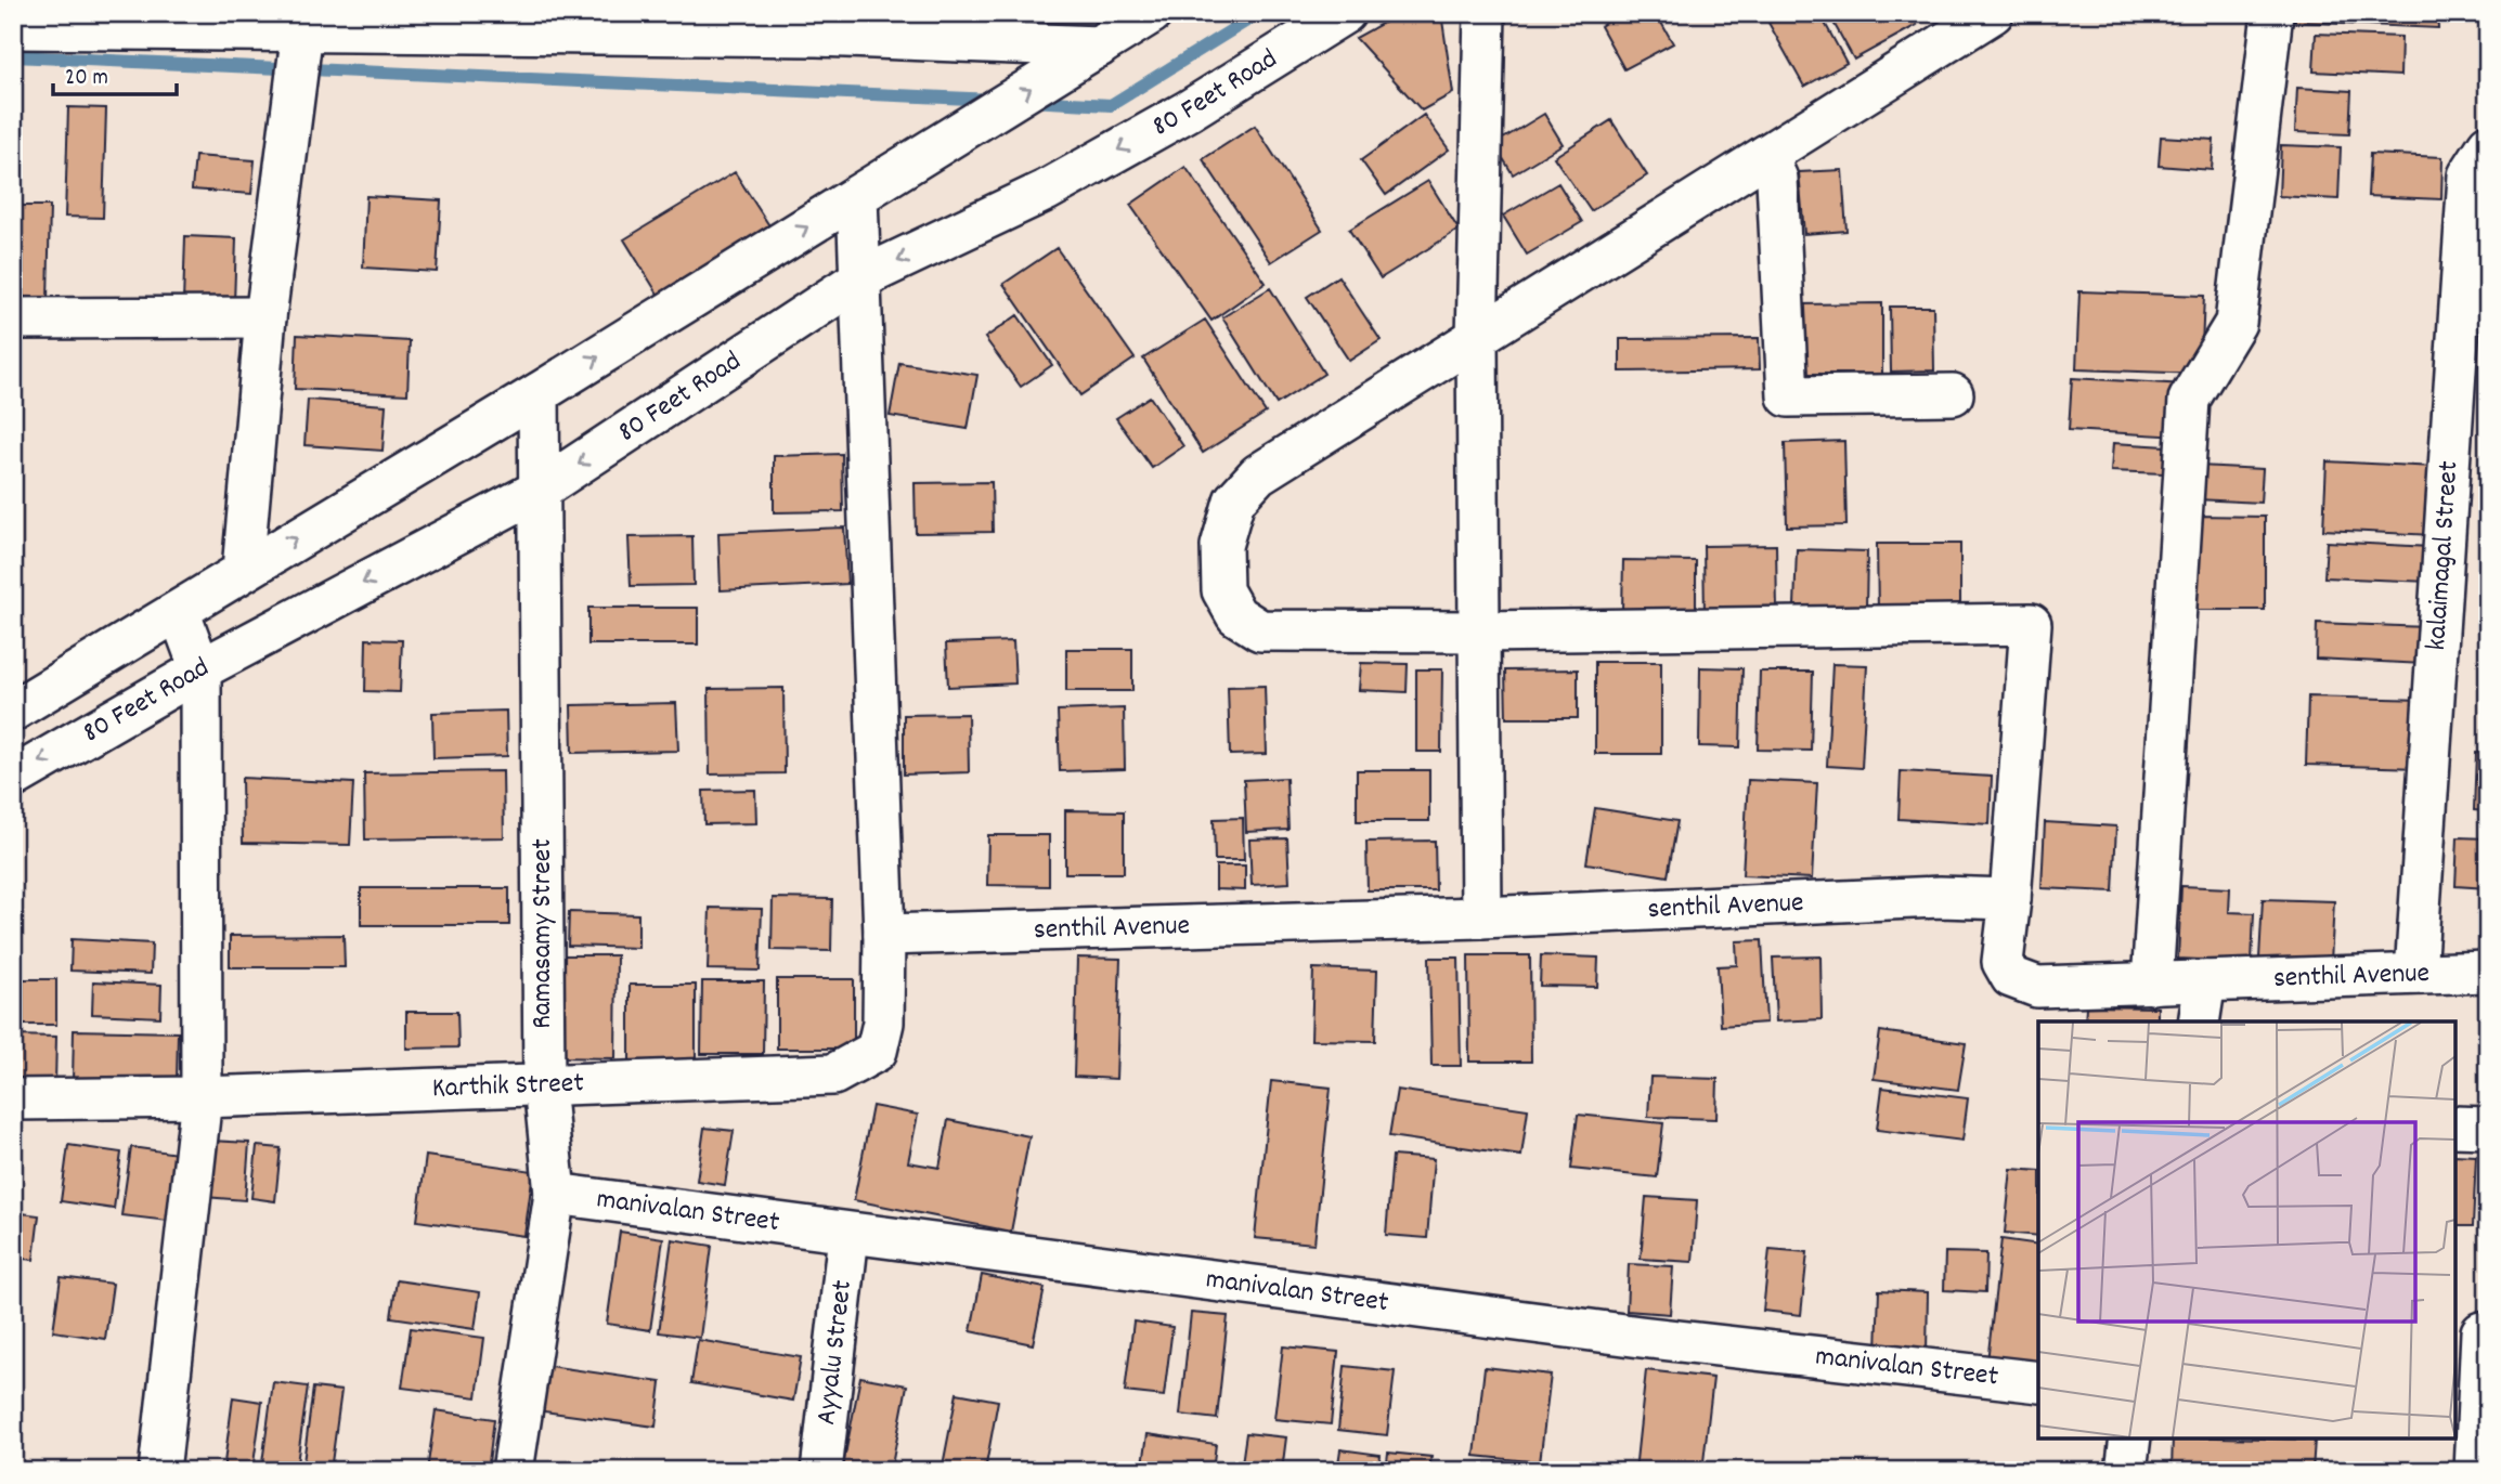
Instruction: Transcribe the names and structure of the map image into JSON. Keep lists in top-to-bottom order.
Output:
{
  "streets": {
    "street": [
      "80 Feet Road",
      "kalaimagal Street",
      "senthil Avenue",
      "Ramasamy Street",
      "Karthik Street",
      "manivalan Street",
      "Ayyalu Street"
    ]
  },
  "crossings": [
    ["80 Feet Road", "Ramasamy Street"],
    ["kalaimagal Street", "senthil Avenue"],
    ["senthil Avenue", "Karthik Street"],
    ["Ramasamy Street", "Karthik Street"],
    ["Ramasamy Street", "manivalan Street"],
    ["manivalan Street", "Ayyalu Street"]
  ],
  "scale_bar": "20 m"
}
